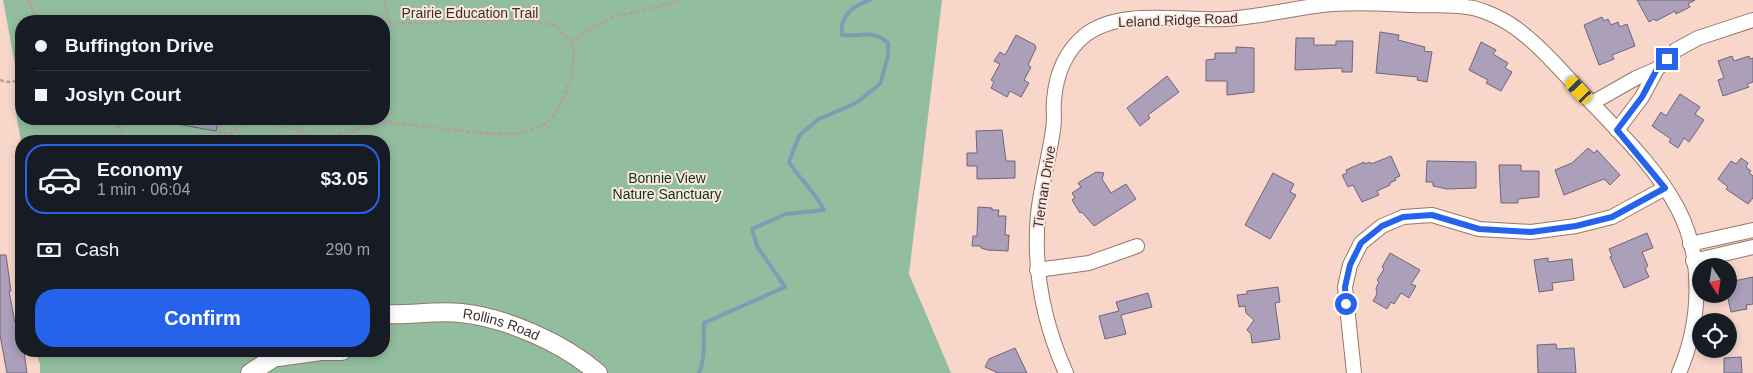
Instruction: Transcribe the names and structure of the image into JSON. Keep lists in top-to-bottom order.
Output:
{
  "streets": {
    "street": ["Leland Ridge Road", "Tiernan Drive", "Rollins Road"],
    "path": ["Prairie Education Trail"]
  },
  "crossings": [
    ["Leland Ridge Road", "Tiernan Drive"]
  ],
  "parks": ["Bonnie View Nature Sanctuary"],
  "north": "bottom",
  "page": {
    "banner": ["Buffington Drive", "Joslyn Court"],
    "list": [
      {
        "name": "Economy",
        "note": "1 min · 06:04",
        "value": "$3.05"
      }
    ],
    "pay": ["Cash", "290 m"],
    "buttons": "Confirm"
  }
}
